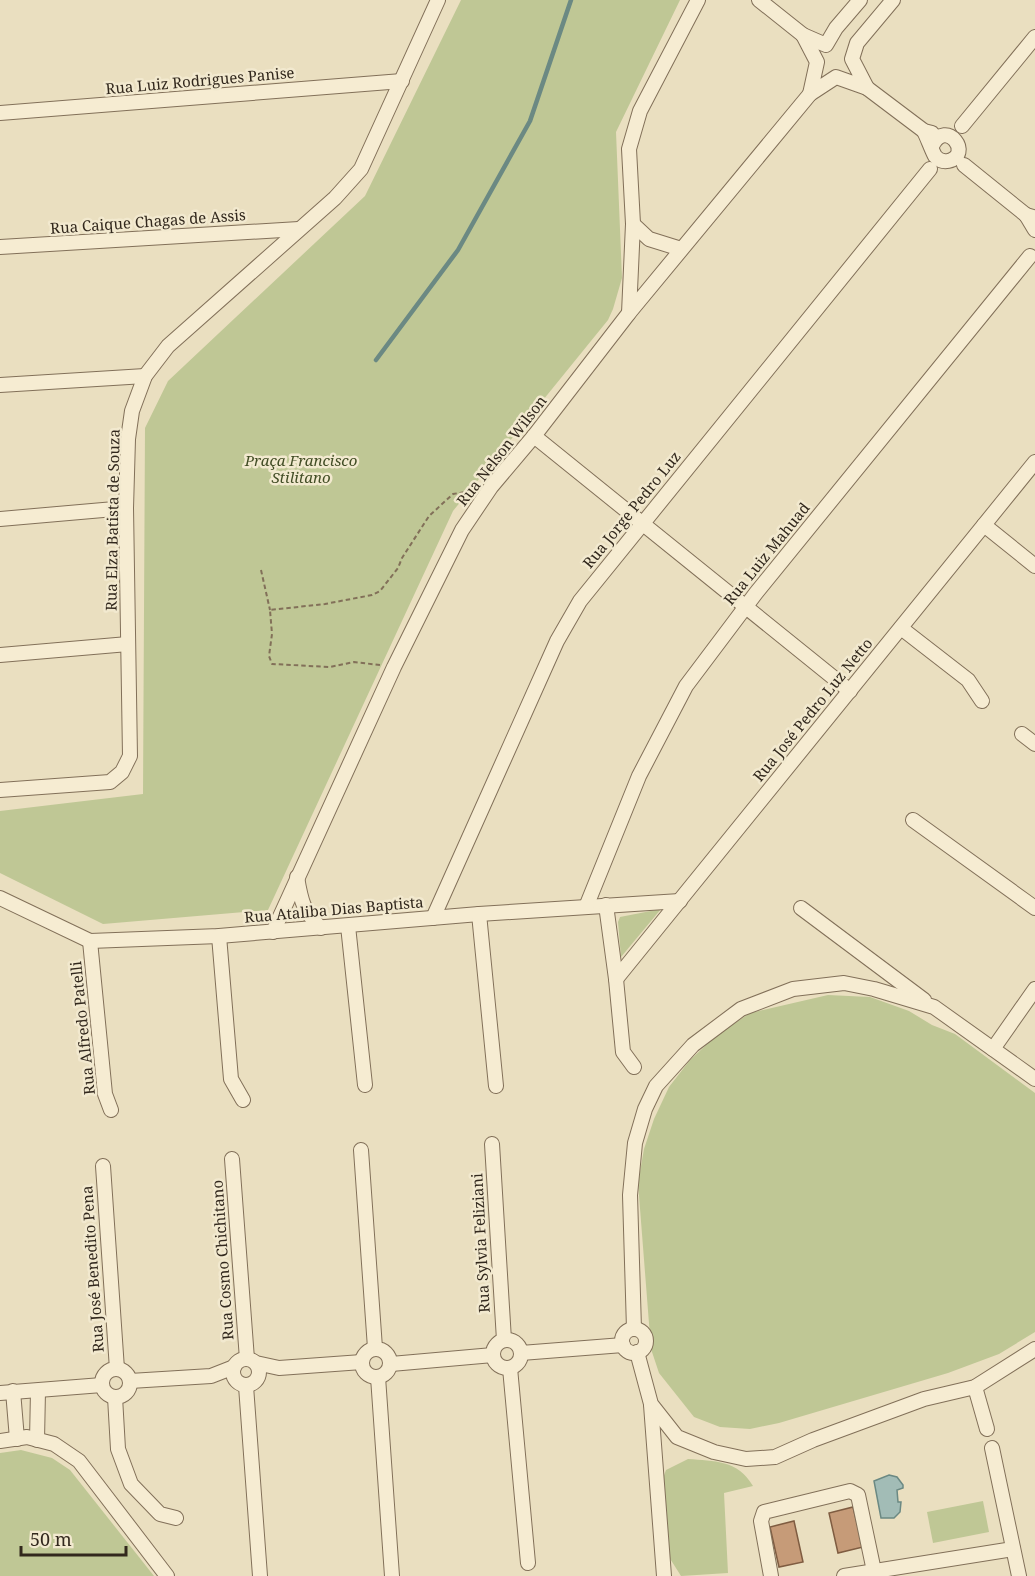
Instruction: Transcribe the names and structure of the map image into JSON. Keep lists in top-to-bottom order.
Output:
{
  "streets": {
    "street": [
      "Rua Luiz Rodrigues Panise",
      "Rua Caique Chagas de Assis",
      "Rua Nelson Wilson",
      "Rua Jorge Pedro Luz",
      "Rua Elza Batista de Souza",
      "Rua Luiz Mahuad",
      "Rua José Pedro Luz Netto",
      "Rua Ataliba Dias Baptista",
      "Rua Alfredo Patelli",
      "Rua Sylvia Feliziani",
      "Rua Cosmo Chichitano",
      "Rua José Benedito Pena"
    ]
  },
  "crossings": [
    ["Rua Luiz Rodrigues Panise", "Rua Elza Batista de Souza"],
    ["Rua Caique Chagas de Assis", "Rua Elza Batista de Souza"],
    ["Rua Nelson Wilson", "Rua Ataliba Dias Baptista"],
    ["Rua Jorge Pedro Luz", "Rua Ataliba Dias Baptista"],
    ["Rua Luiz Mahuad", "Rua Ataliba Dias Baptista"],
    ["Rua José Pedro Luz Netto", "Rua Ataliba Dias Baptista"],
    ["Rua Ataliba Dias Baptista", "Rua Alfredo Patelli"]
  ],
  "parks": ["Praça Francisco Stilitano"],
  "scale_bar": "50 m"
}
